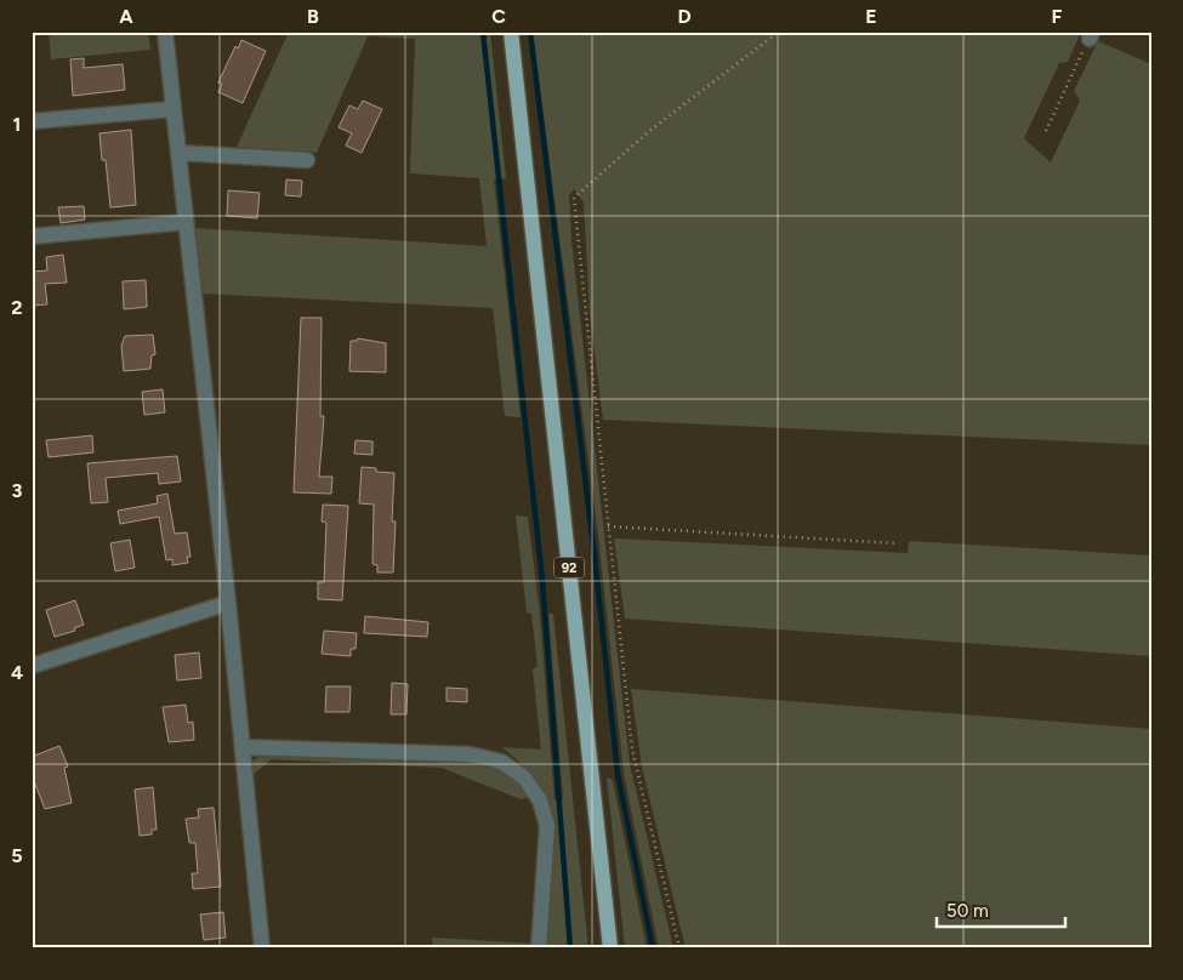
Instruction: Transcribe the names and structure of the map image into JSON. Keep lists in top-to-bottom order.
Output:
{
  "streets": {
    "main road": ["92"]
  },
  "scale_bar": "50 m",
  "grid": {
    "columns": [
      "A",
      "B",
      "C",
      "D",
      "E",
      "F"
    ],
    "rows": [
      "1",
      "2",
      "3",
      "4",
      "5"
    ]
  }
}
